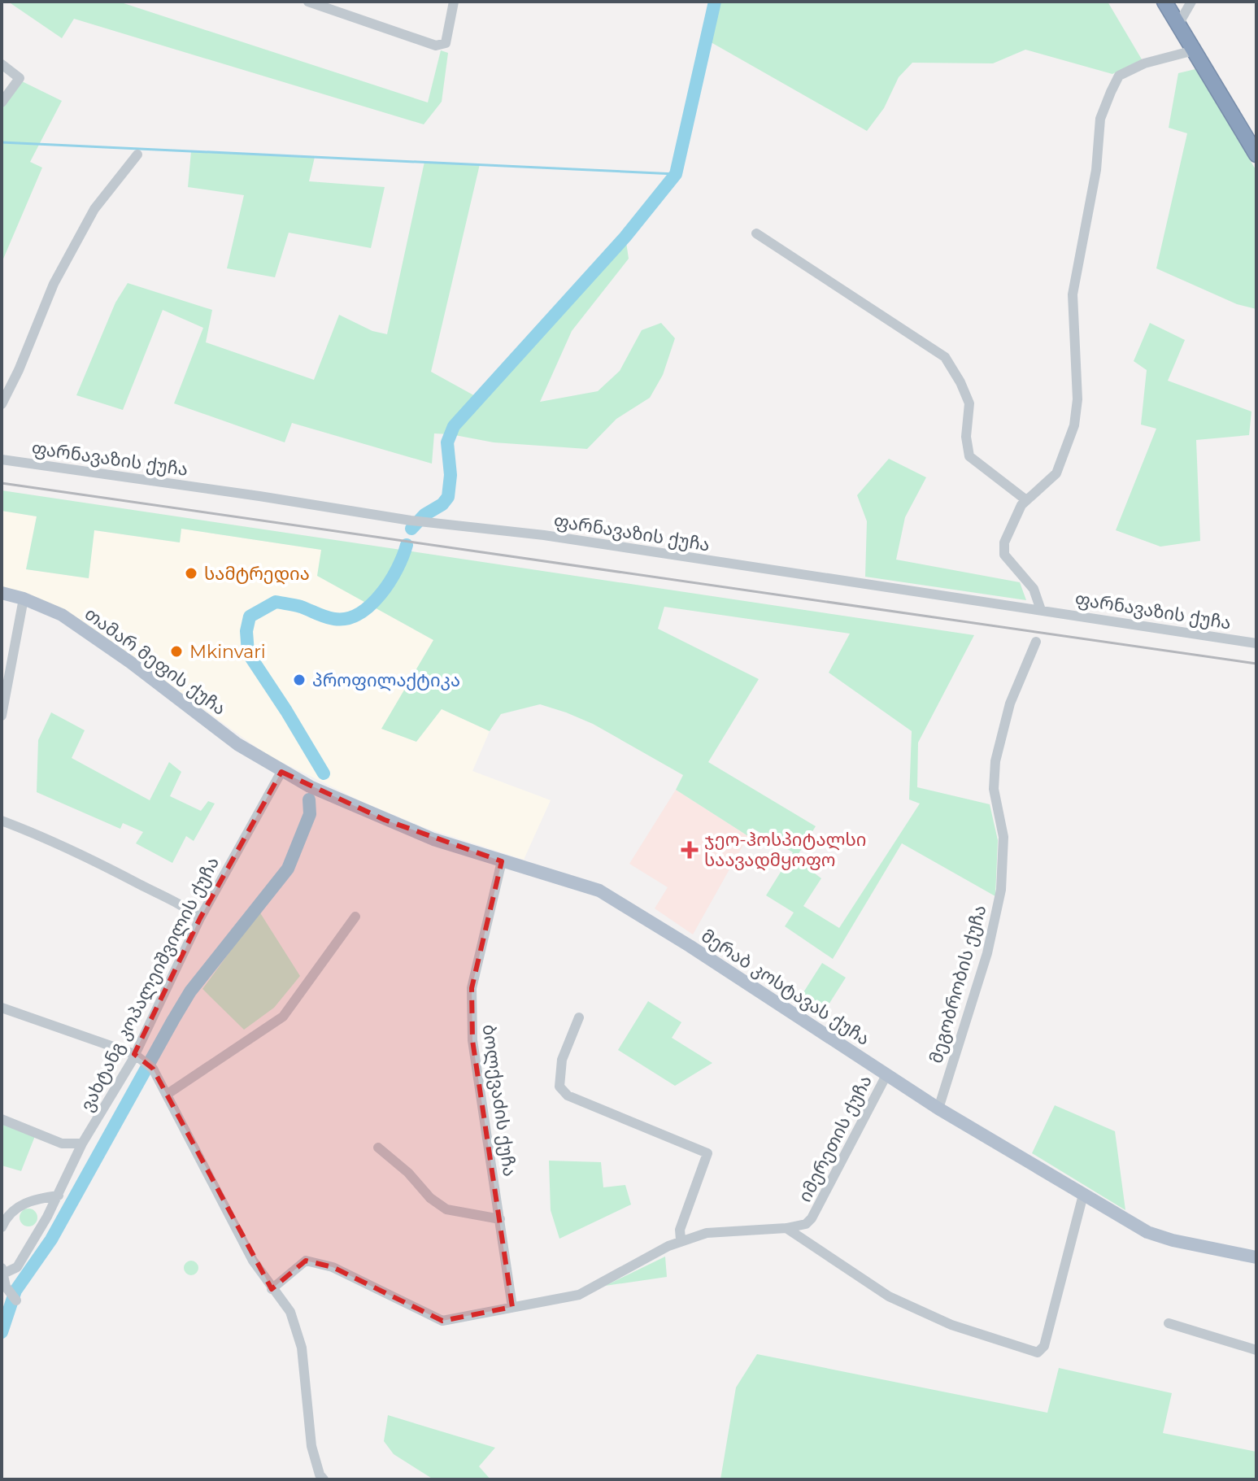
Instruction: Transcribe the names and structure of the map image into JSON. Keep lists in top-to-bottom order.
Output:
{
  "streets": {
    "main road": ["თამარ მეფის ქუჩა", "მერაბ კოსტავას ქუჩა"],
    "street": [
      "ფარნავაზის ქუჩა",
      "ვახტანგ კოპალეიშვილის ქუჩა",
      "მეგობრობის ქუჩა",
      "ბოლქვაძის ქუჩა",
      "იმერეთის ქუჩა"
    ]
  },
  "crossings": [
    ["თამარ მეფის ქუჩა", "ვახტანგ კოპალეიშვილის ქუჩა"],
    ["თამარ მეფის ქუჩა", "მერაბ კოსტავას ქუჩა"],
    ["ვახტანგ კოპალეიშვილის ქუჩა", "მერაბ კოსტავას ქუჩა"],
    ["მეგობრობის ქუჩა", "მერაბ კოსტავას ქუჩა"],
    ["მერაბ კოსტავას ქუჩა", "ბოლქვაძის ქუჩა"],
    ["მერაბ კოსტავას ქუჩა", "იმერეთის ქუჩა"],
    ["ბოლქვაძის ქუჩა", "იმერეთის ქუჩა"]
  ],
  "places": {
    "other": ["სამტრედია", "Mkinvari", "პროფილაქტიკა"],
    "health": ["ჯეო-ჰოსპიტალსი საავადმყოფო"]
  }
}
